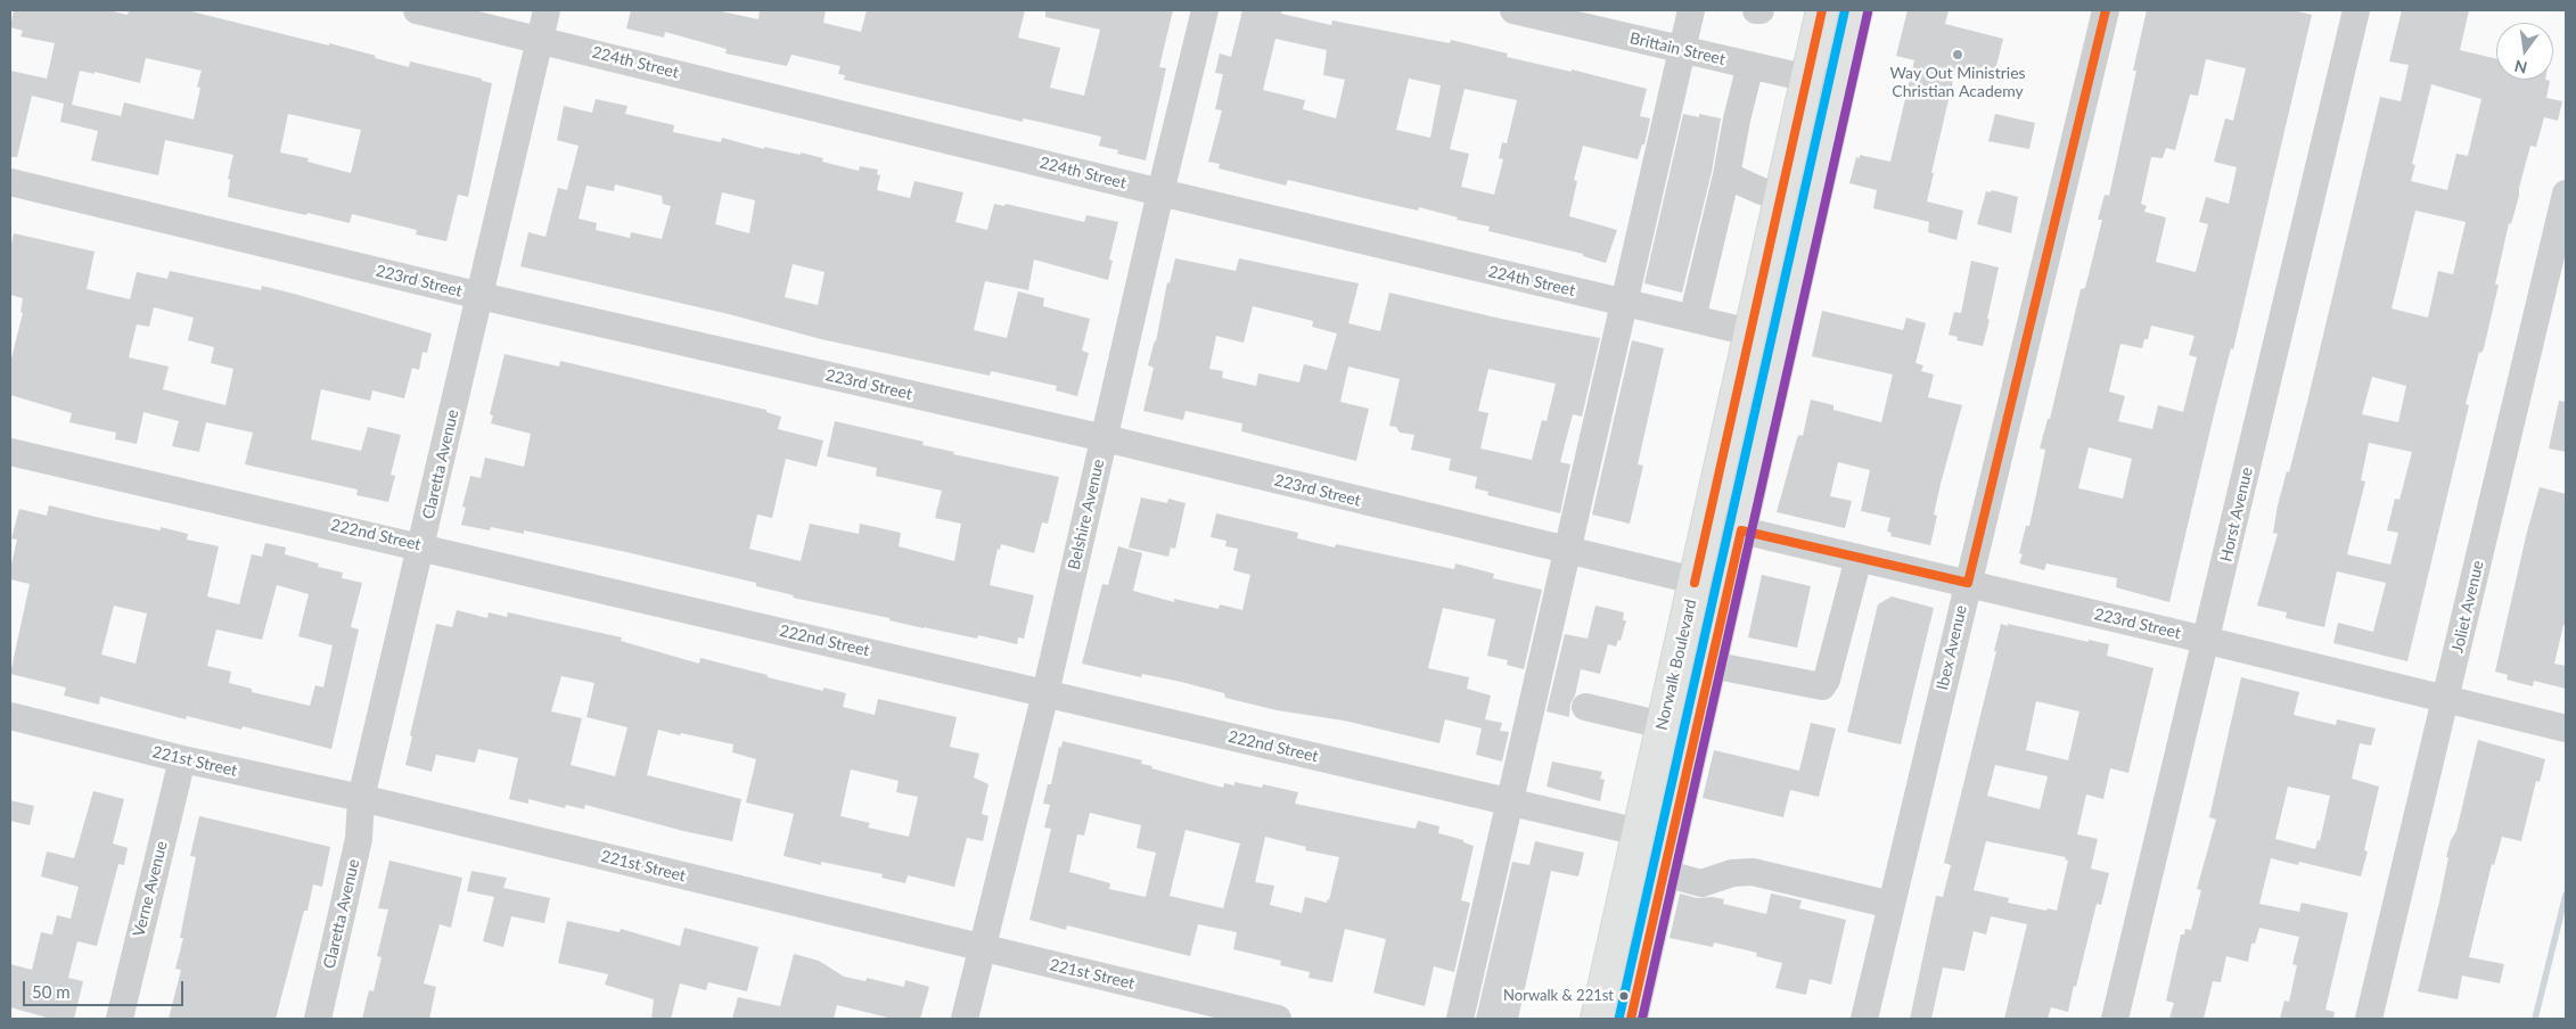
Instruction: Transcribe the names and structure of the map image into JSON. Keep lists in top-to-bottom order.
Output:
{
  "streets": {
    "main road": ["Norwalk Boulevard"],
    "street": [
      "Brittain Street",
      "224th Street",
      "223rd Street",
      "Claretta Avenue",
      "Belshire Avenue",
      "Horst Avenue",
      "222nd Street",
      "Joliet Avenue",
      "Ibex Avenue",
      "221st Street",
      "Verne Avenue"
    ]
  },
  "crossings": [
    ["Brittain Street", "Norwalk Boulevard"],
    ["224th Street", "Claretta Avenue"],
    ["224th Street", "Belshire Avenue"],
    ["224th Street", "Norwalk Boulevard"],
    ["223rd Street", "Claretta Avenue"],
    ["223rd Street", "Belshire Avenue"],
    ["223rd Street", "Horst Avenue"],
    ["223rd Street", "Joliet Avenue"],
    ["223rd Street", "Ibex Avenue"],
    ["223rd Street", "Norwalk Boulevard"],
    ["Claretta Avenue", "222nd Street"],
    ["Claretta Avenue", "221st Street"],
    ["Belshire Avenue", "222nd Street"],
    ["Belshire Avenue", "221st Street"],
    ["222nd Street", "Norwalk Boulevard"],
    ["221st Street", "Verne Avenue"]
  ],
  "places": ["Way Out Ministries Christian Academy", "Norwalk & 221st"],
  "scale_bar": "50 m",
  "north": "bottom"
}
